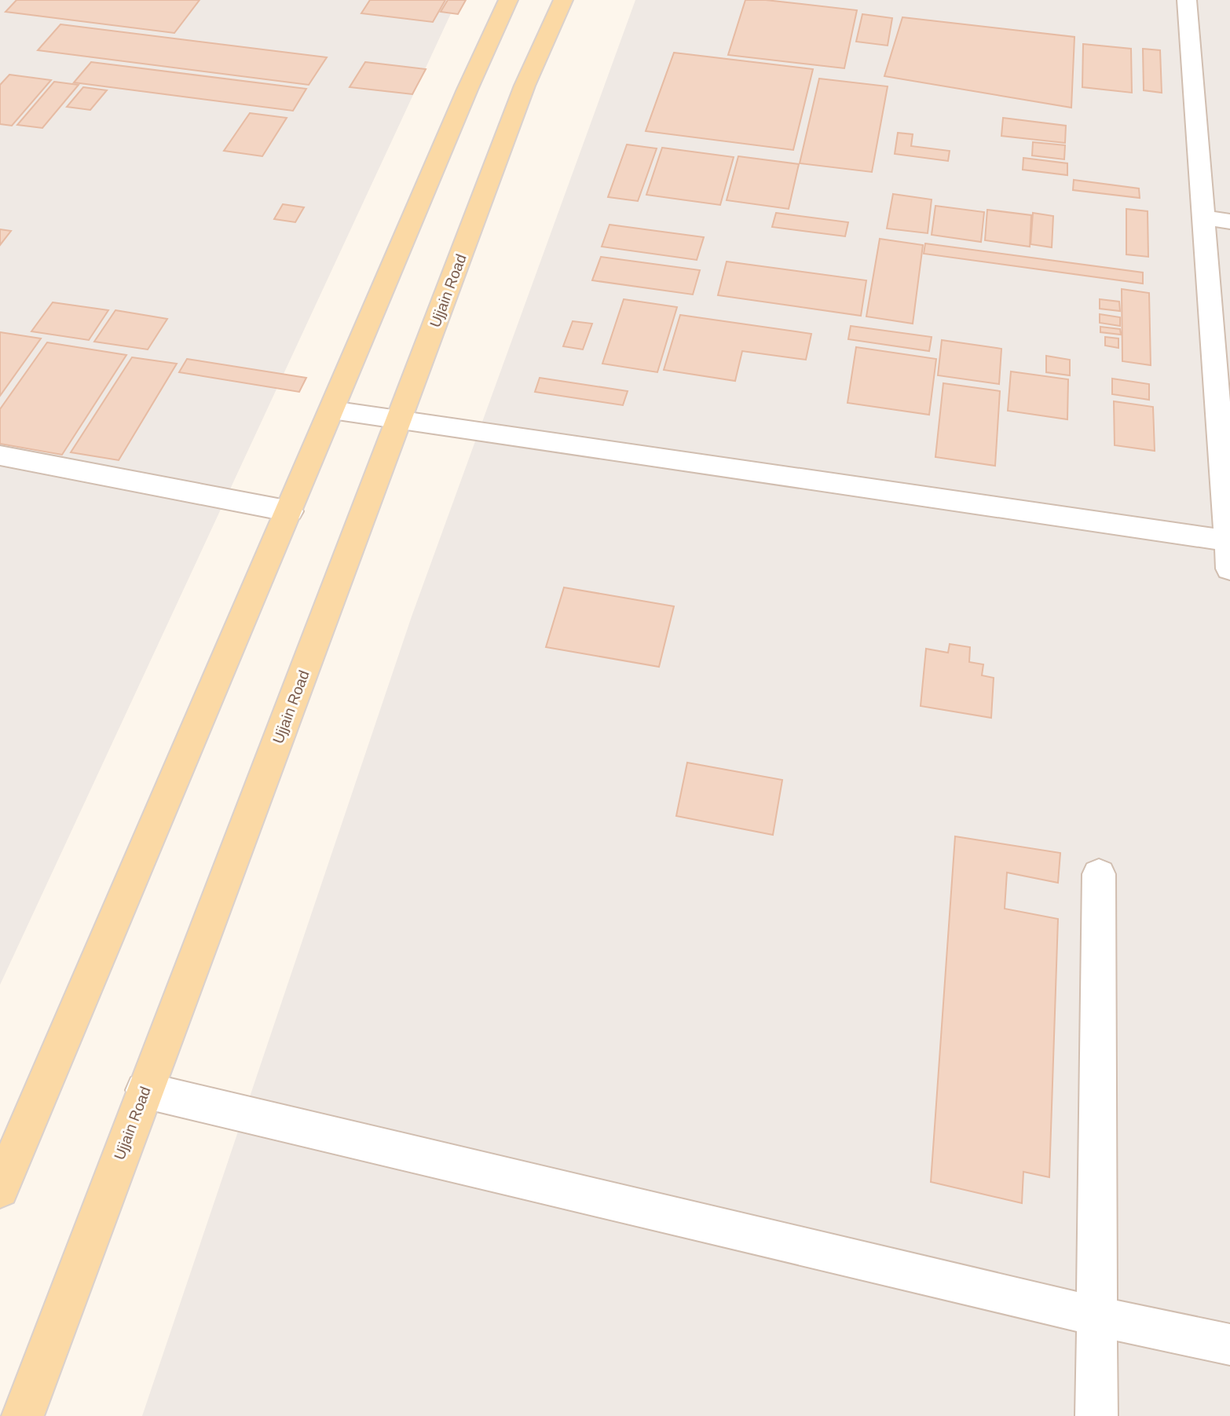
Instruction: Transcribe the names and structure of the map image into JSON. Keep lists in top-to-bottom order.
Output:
{
  "streets": {
    "main road": ["Ujjain Road"]
  }
}
